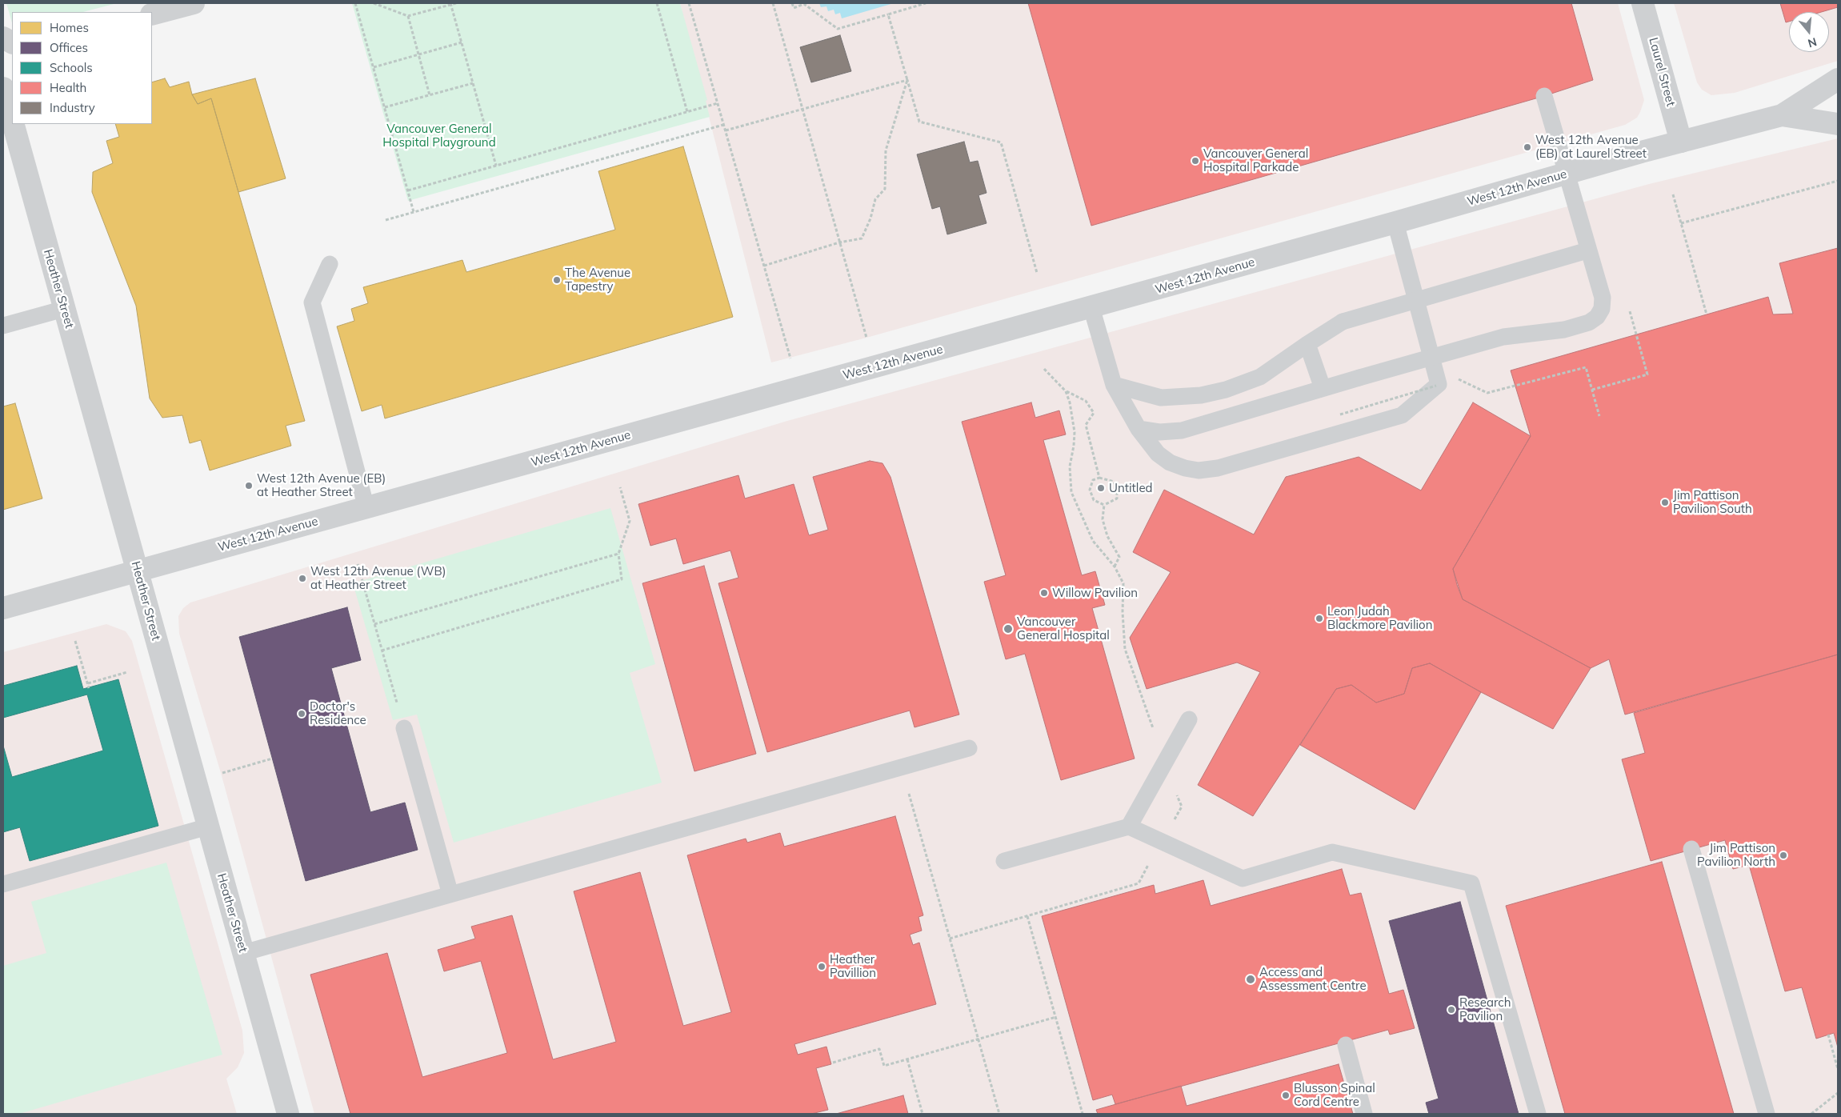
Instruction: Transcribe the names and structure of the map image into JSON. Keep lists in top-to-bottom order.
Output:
{
  "streets": {
    "street": ["Laurel Street", "West 12th Avenue", "Heather Street"]
  },
  "crossings": [
    ["Laurel Street", "West 12th Avenue"],
    ["West 12th Avenue", "Heather Street"]
  ],
  "parks": ["Vancouver General Hospital Playground"],
  "places": [
    "West 12th Avenue (EB) at Laurel Street",
    "Vancouver General Hospital Parkade",
    "The Avenue Tapestry",
    "West 12th Avenue (EB) at Heather Street",
    "Untitled",
    "Jim Pattison Pavilion South",
    "West 12th Avenue (WB) at Heather Street",
    "Willow Pavilion",
    "Leon Judah Blackmore Pavilion",
    "Vancouver General Hospital",
    "Doctor's Residence",
    "Jim Pattison Pavilion North",
    "Heather Pavillion",
    "Access and Assessment Centre",
    "Research Pavilion",
    "Blusson Spinal Cord Centre"
  ],
  "legend": [
    "Homes",
    "Offices",
    "Schools",
    "Health",
    "Industry"
  ],
  "north": "bottom"
}
